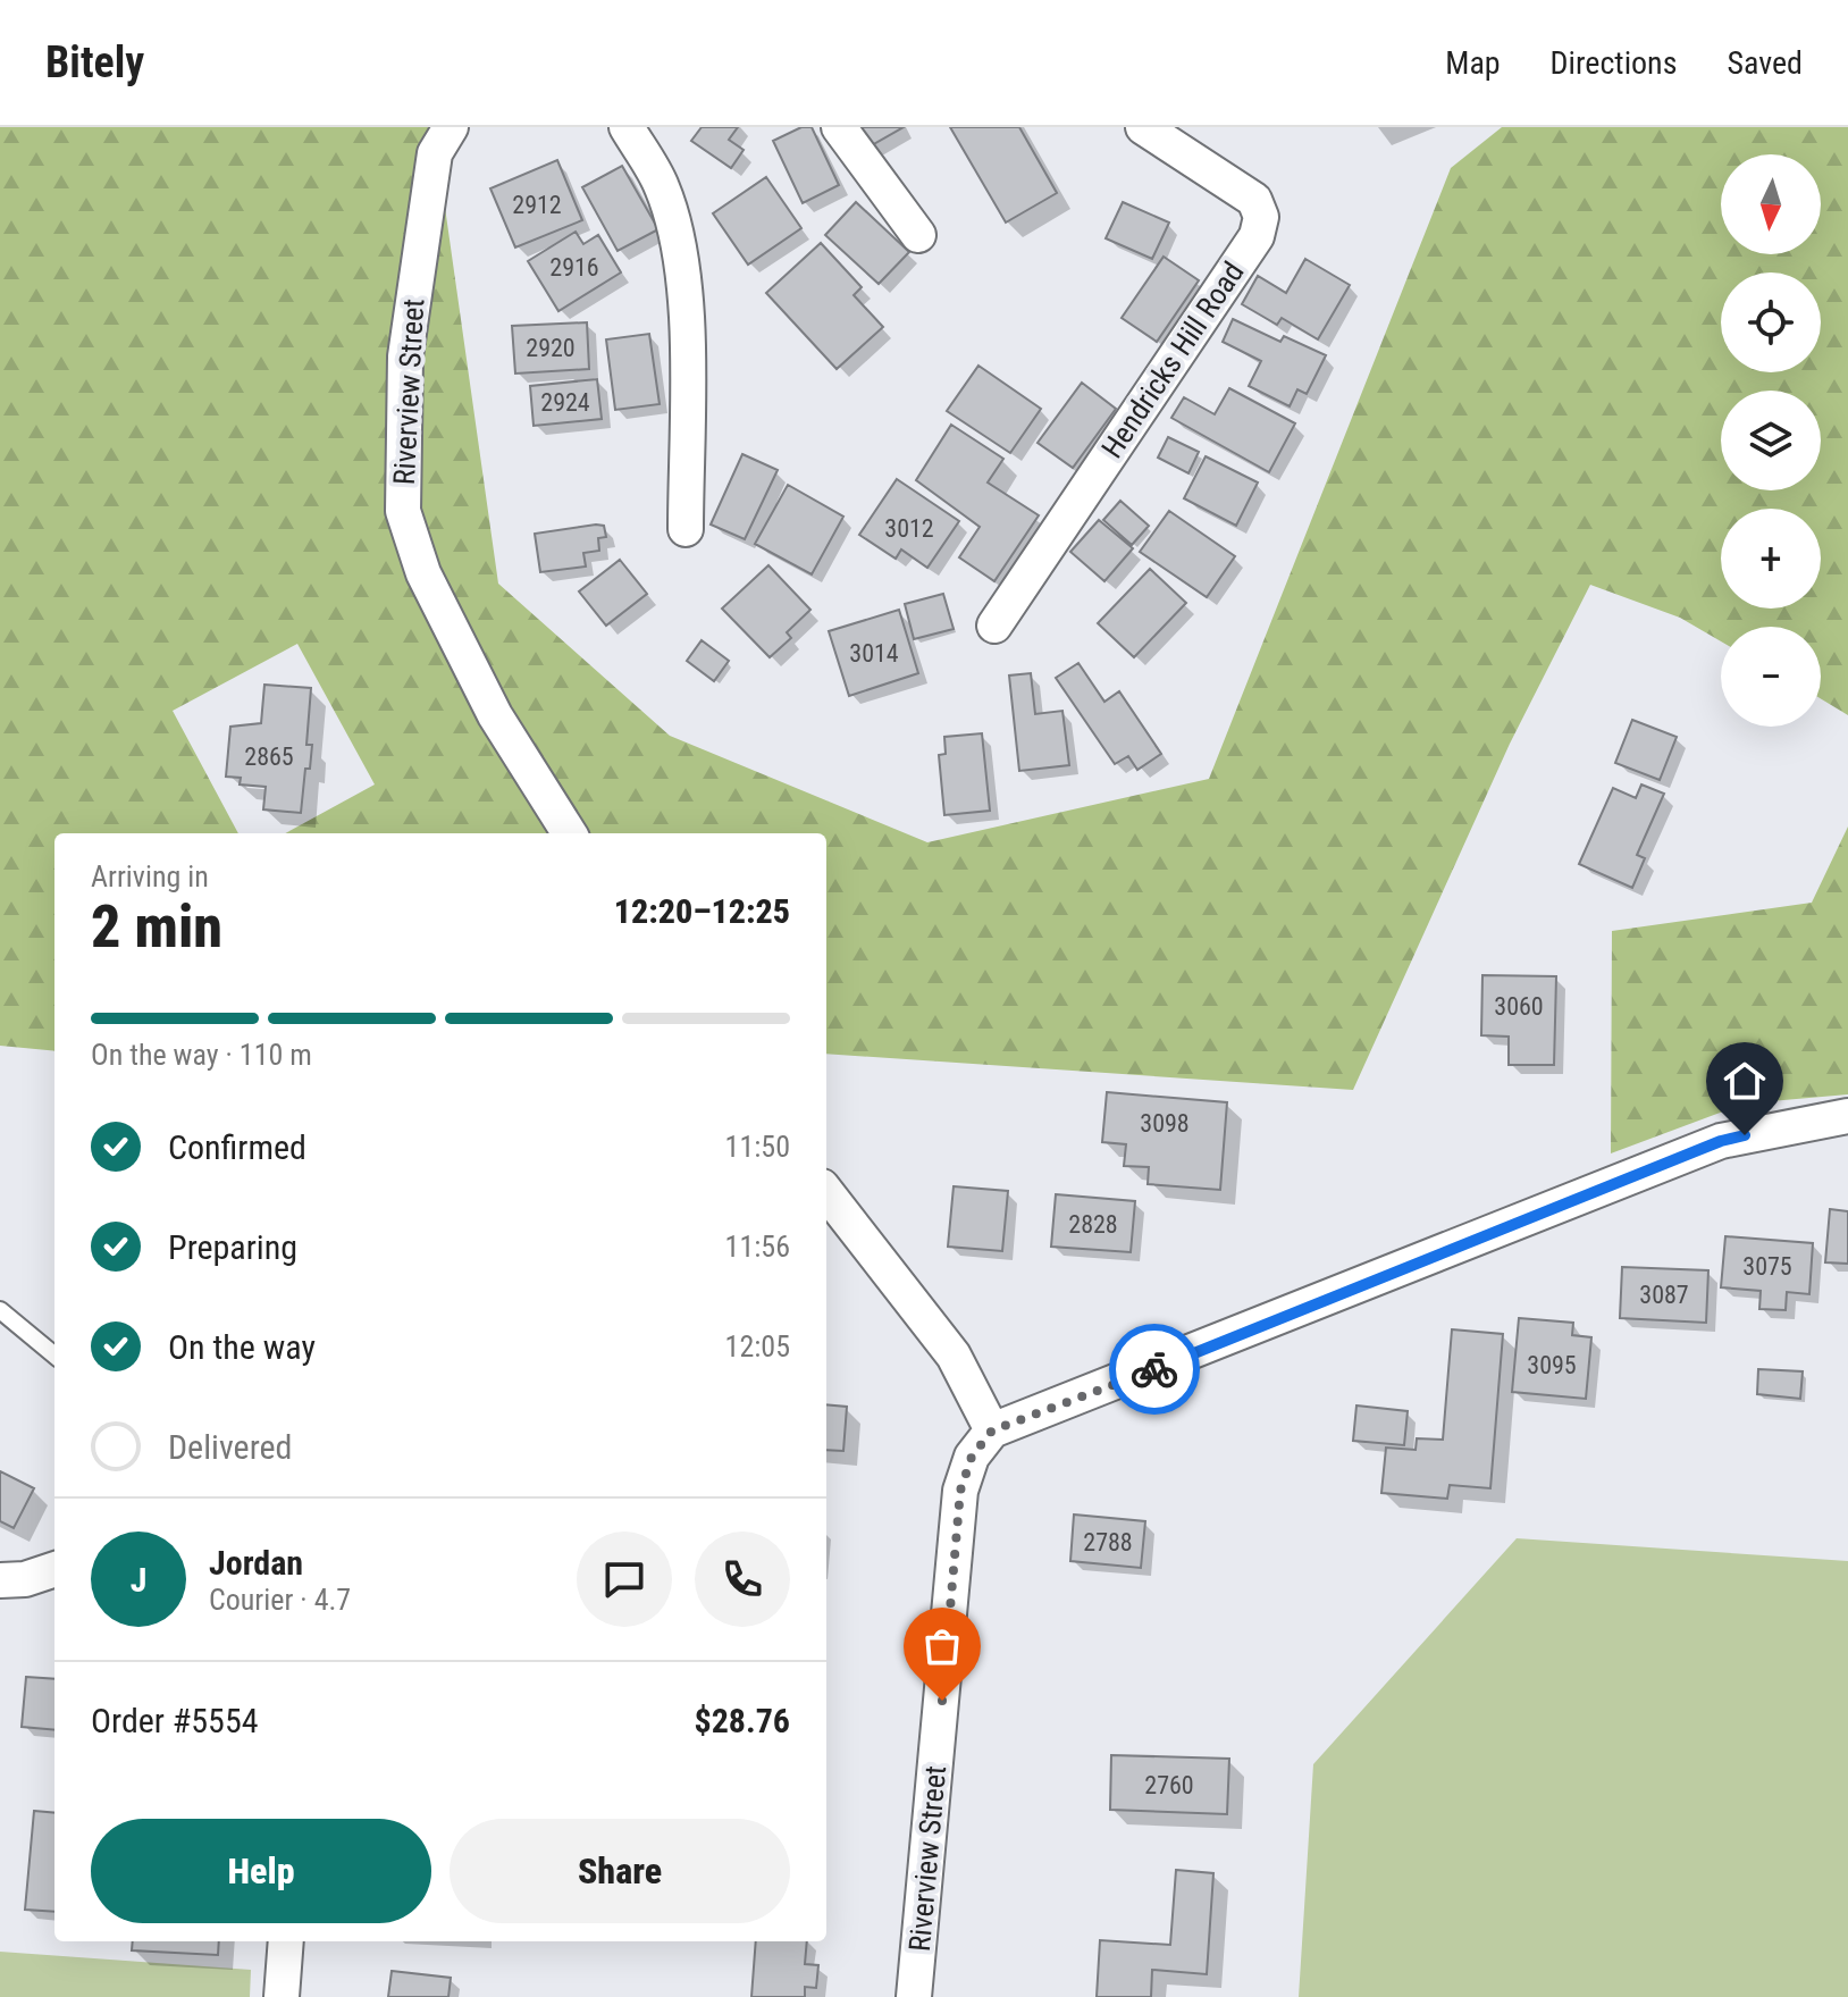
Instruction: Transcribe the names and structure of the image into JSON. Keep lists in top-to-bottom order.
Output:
{
  "streets": {
    "street": ["Hendricks Hill Road", "Riverview Street"]
  },
  "house_numbers": [
    "2912",
    "2916",
    "2920",
    "2924",
    "3012",
    "3014",
    "2865",
    "3060",
    "3098",
    "2828",
    "3075",
    "3087",
    "3095",
    "2788",
    "2760"
  ],
  "north": "bottom",
  "page": {
    "header": "Bitely",
    "nav": ["Map", "Directions", "Saved"],
    "map_buttons": ["+", "−"],
    "heading": ["2 min", "Arriving in", "12:20–12:25"],
    "panel": [
      "Jordan",
      "Courier · 4.7",
      "Order #5554",
      "$28.76"
    ],
    "bar": "On the way · 110 m",
    "list": [
      ["Confirmed", "11:50"],
      ["Preparing", "11:56"],
      ["On the way", "12:05"],
      "Delivered"
    ],
    "round": "J",
    "buttons": ["Help", "Share"]
  }
}
